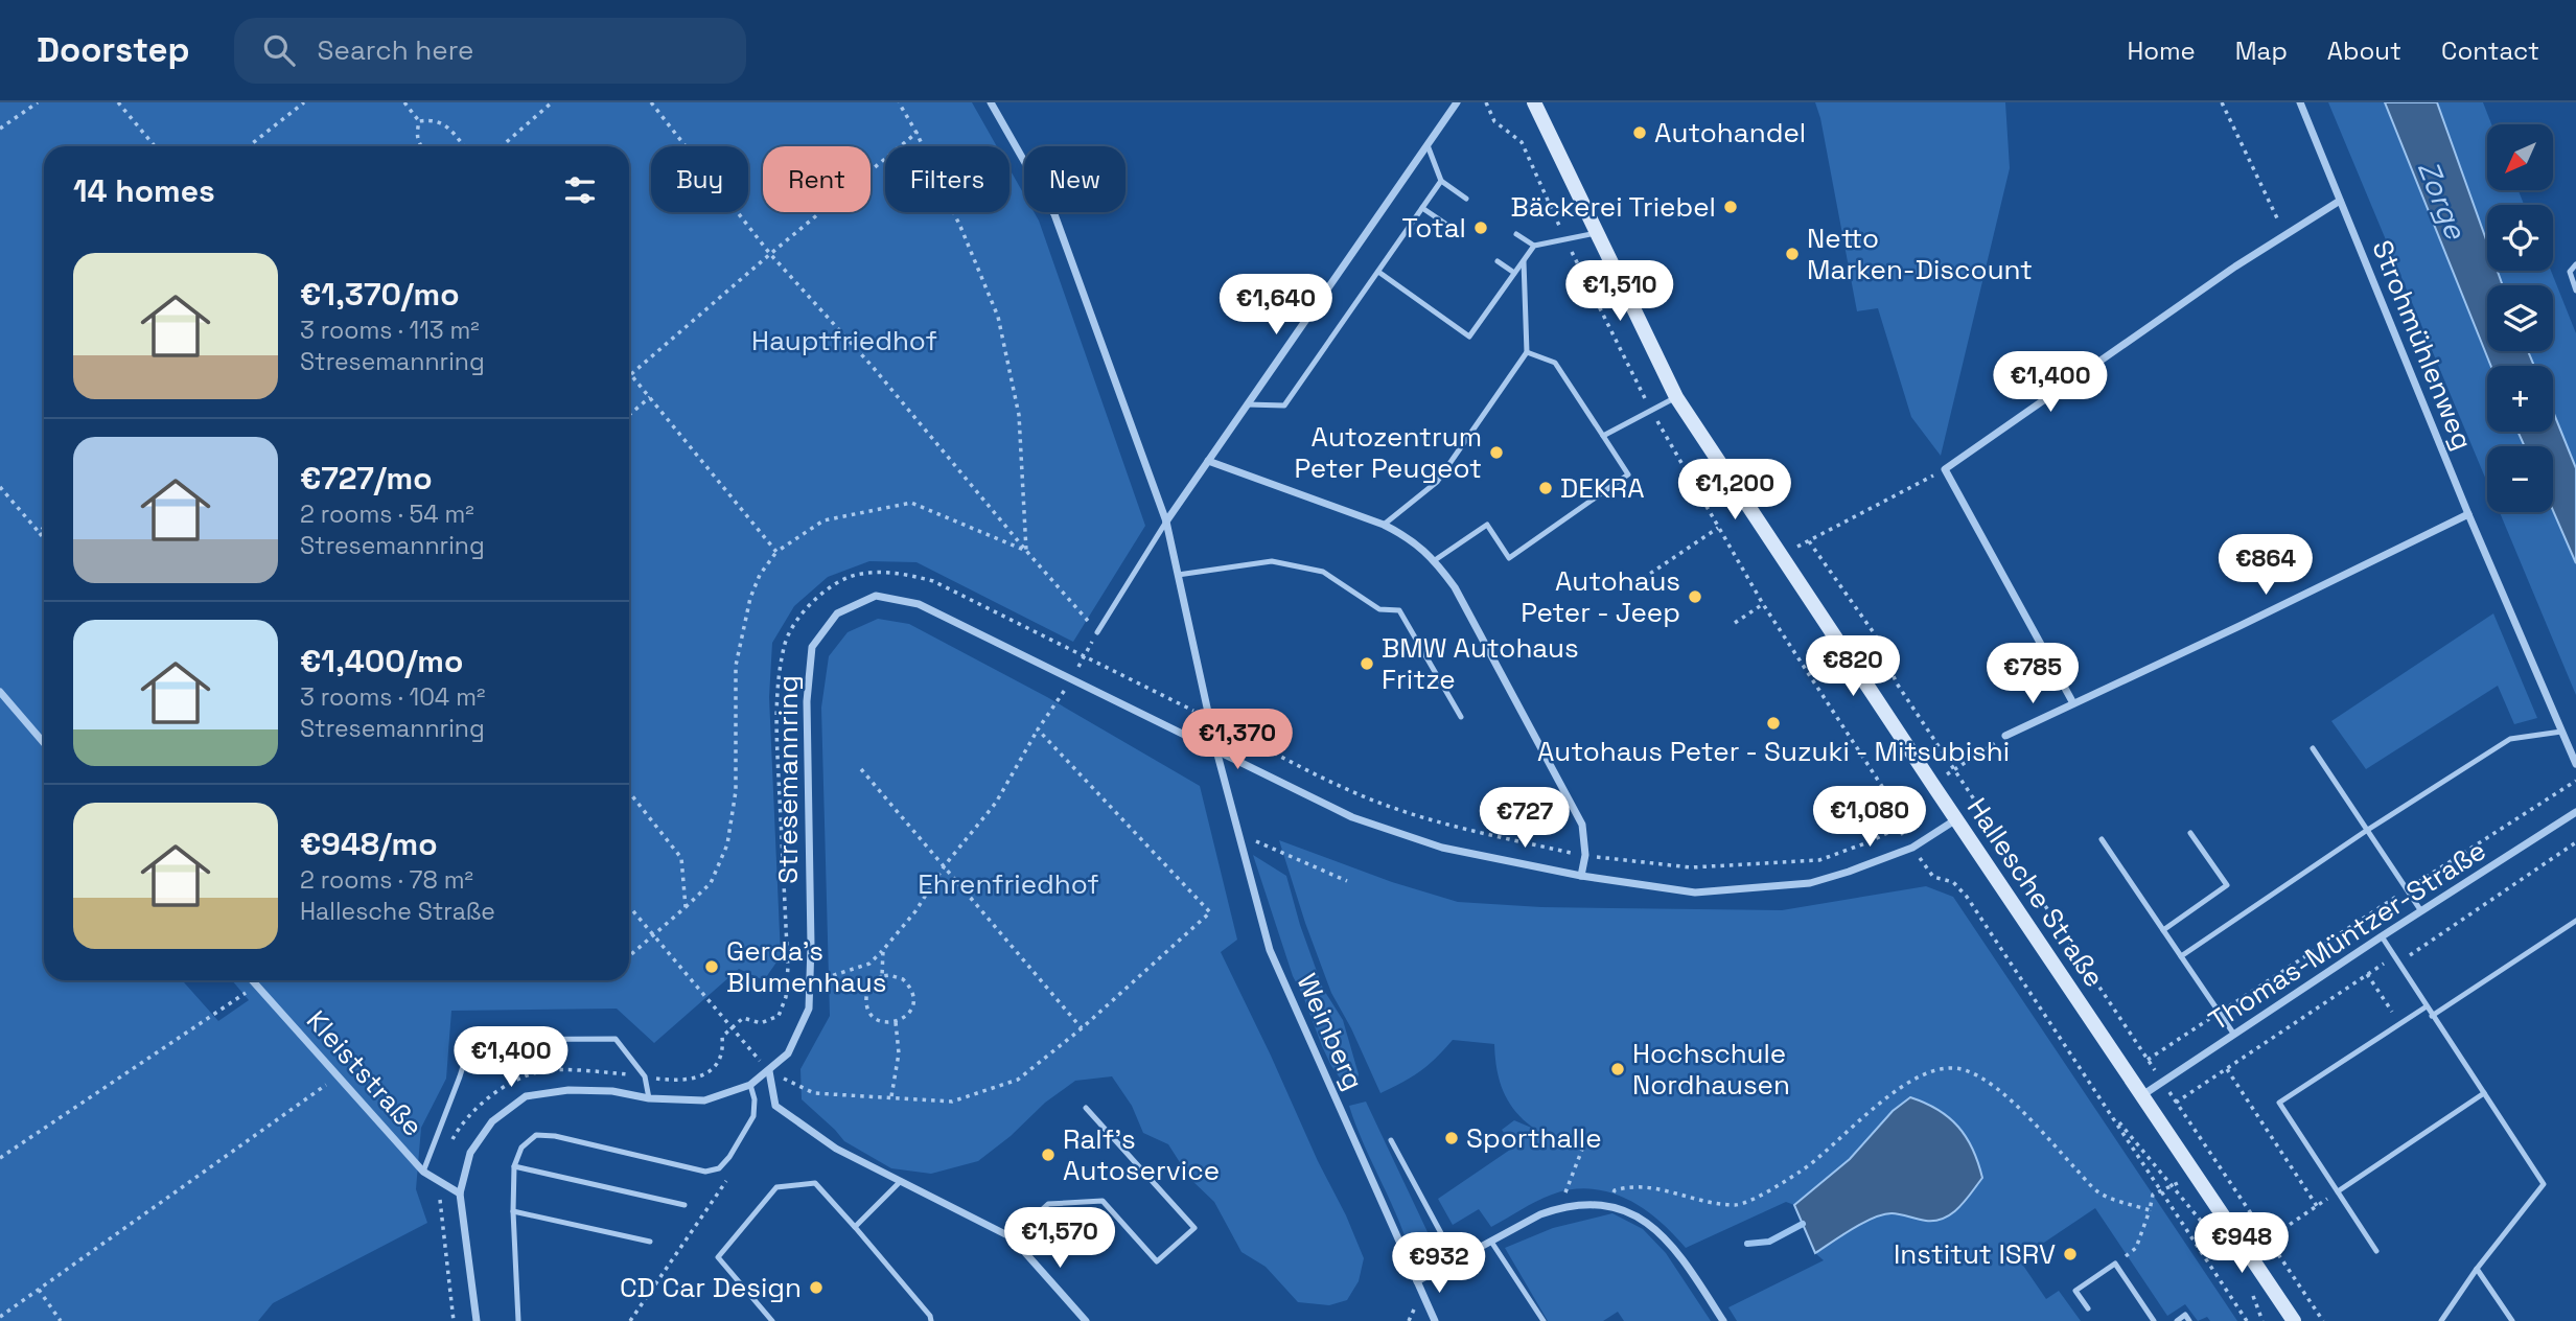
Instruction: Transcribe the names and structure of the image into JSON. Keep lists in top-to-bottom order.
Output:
{
  "streets": {
    "main road": ["Hallesche Straße"],
    "street": [
      "Strohmühlenweg",
      "Stresemannring",
      "Thomas-Müntzer-Straße",
      "Weinberg",
      "Kleiststraße"
    ]
  },
  "crossings": [
    ["Stresemannring", "Hallesche Straße"],
    ["Stresemannring", "Weinberg"],
    ["Stresemannring", "Kleiststraße"],
    ["Hallesche Straße", "Thomas-Müntzer-Straße"]
  ],
  "water": ["Zorge"],
  "parks": ["Hauptfriedhof", "Ehrenfriedhof"],
  "places": [
    "Autohandel",
    "Bäckerei Triebel",
    "Total",
    "Netto Marken-Discount",
    "Autozentrum Peter Peugeot",
    "DEKRA",
    "Autohaus Peter - Jeep",
    "BMW Autohaus Fritze",
    "Autohaus Peter - Suzuki - Mitsubishi",
    "Gerda's Blumenhaus",
    "Hochschule Nordhausen",
    "Sporthalle",
    "Ralf's Autoservice",
    "Institut ISRV",
    "CD Car Design"
  ],
  "north": "bottom left",
  "page": {
    "header": "Doorstep",
    "search": "Search here",
    "nav": [
      "Home",
      "Map",
      "About",
      "Contact"
    ],
    "map_buttons": ["+", "−"],
    "chip": [
      "Buy",
      "Rent",
      "Filters",
      "New"
    ],
    "heading": "14 homes",
    "list": [
      {
        "name": "€1,370/mo",
        "note": "3 rooms · 113 m² · Stresemannring"
      },
      {
        "name": "€727/mo",
        "note": "2 rooms · 54 m² · Stresemannring"
      },
      {
        "name": "€1,400/mo",
        "note": "3 rooms · 104 m² · Stresemannring"
      },
      {
        "name": "€948/mo",
        "note": "2 rooms · 78 m² · Hallesche Straße"
      }
    ],
    "price": [
      "€1,510",
      "€1,640",
      "€1,400",
      "€1,200",
      "€864",
      "€820",
      "€785",
      "€1,370",
      "€1,080",
      "€727",
      "€1,400",
      "€1,570",
      "€948",
      "€932"
    ]
  }
}
